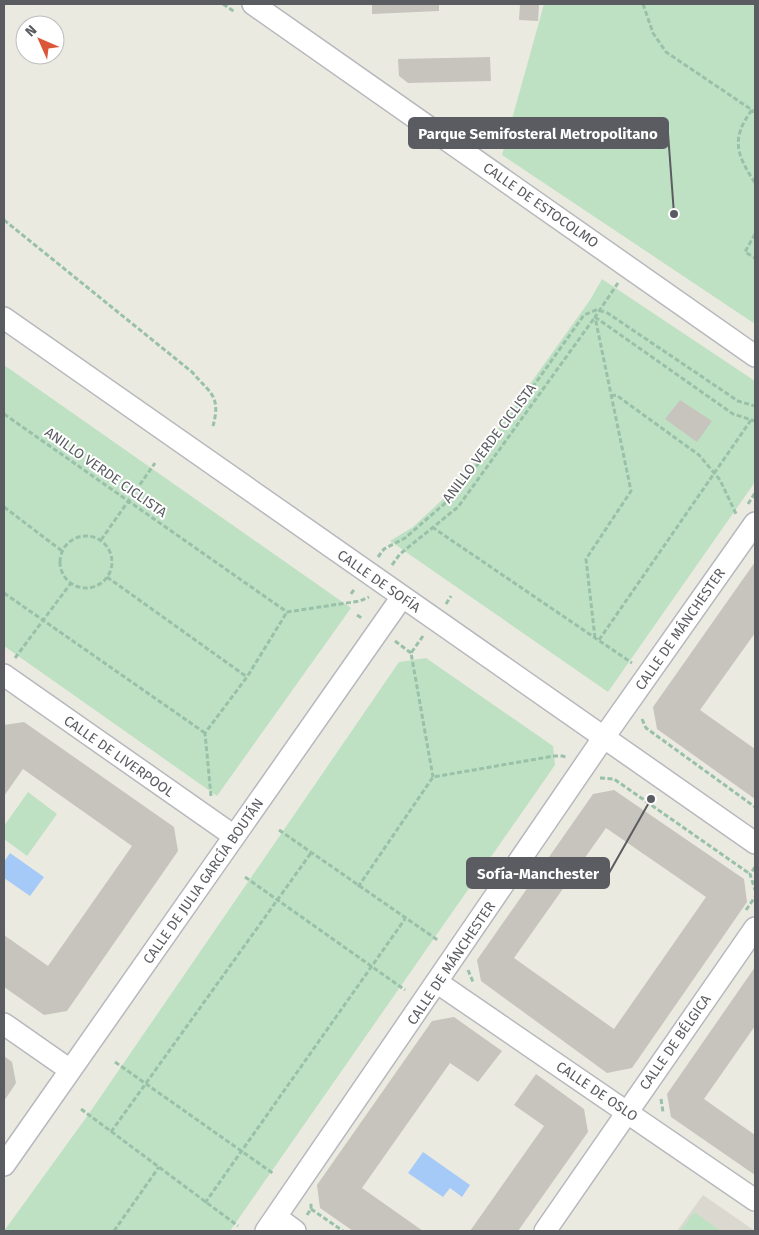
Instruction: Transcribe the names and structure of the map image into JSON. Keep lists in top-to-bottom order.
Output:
{
  "streets": {
    "street": [
      "CALLE DE ESTOCOLMO",
      "CALLE DE SOFÍA",
      "CALLE DE MÁNCHESTER",
      "CALLE DE LIVERPOOL",
      "CALLE DE JULIA GARCÍA BOUTÁN",
      "CALLE DE BÉLGICA",
      "CALLE DE OSLO"
    ],
    "path": ["ANILLO VERDE CICLISTA"]
  },
  "crossings": [
    ["ANILLO VERDE CICLISTA", "CALLE DE SOFÍA"],
    ["CALLE DE SOFÍA", "CALLE DE MÁNCHESTER"],
    ["CALLE DE SOFÍA", "CALLE DE JULIA GARCÍA BOUTÁN"],
    ["CALLE DE MÁNCHESTER", "CALLE DE OSLO"],
    ["CALLE DE LIVERPOOL", "CALLE DE JULIA GARCÍA BOUTÁN"],
    ["CALLE DE BÉLGICA", "CALLE DE OSLO"]
  ],
  "places": ["Parque Semifosteral Metropolitano", "Sofía-Manchester"],
  "north": "top left"
}
